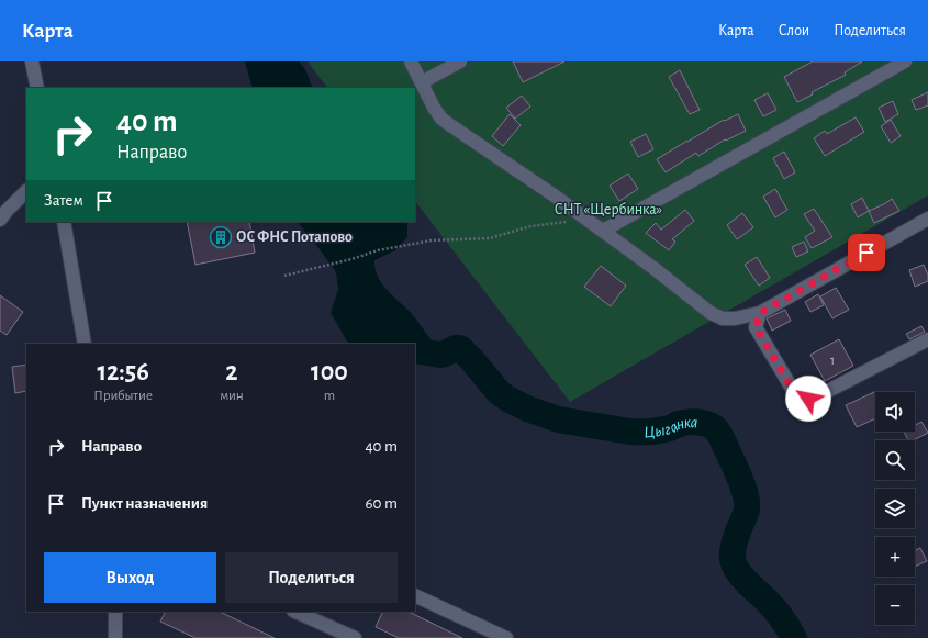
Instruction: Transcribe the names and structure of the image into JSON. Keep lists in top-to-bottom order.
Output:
{
  "water": ["Цыганка"],
  "parks": ["СНТ «Щербинка»"],
  "places": {
    "building": ["ОС ФНС Потапово"]
  },
  "house_numbers": ["1"],
  "page": {
    "header": "Карта",
    "nav": ["Карта", "Слои", "Поделиться"],
    "turn": ["40 m", "Направо"],
    "then": "Затем",
    "eta": [
      "12:56",
      "Прибытие",
      "2",
      "мин",
      "100",
      "m"
    ],
    "map_buttons": ["+", "−"],
    "list": [
      {
        "name": "Направо",
        "value": "40 m"
      },
      {
        "name": "Пункт назначения",
        "value": "60 m"
      }
    ],
    "buttons": ["Выход", "Поделиться"]
  }
}
